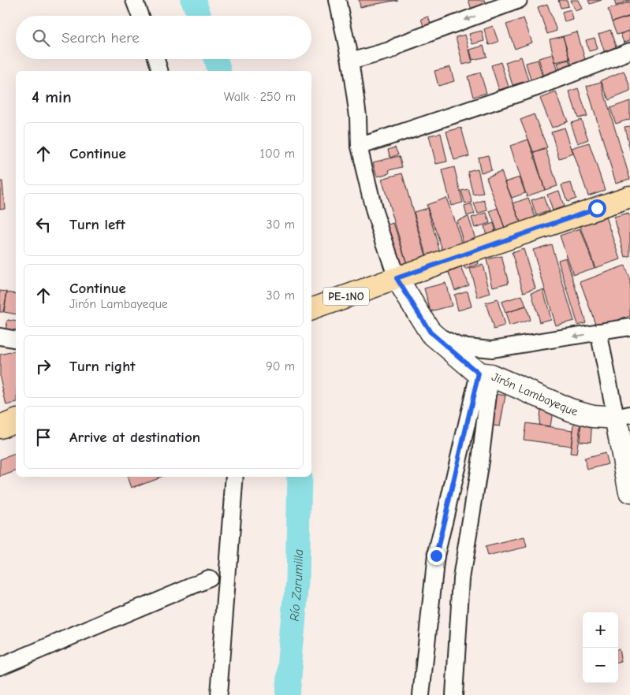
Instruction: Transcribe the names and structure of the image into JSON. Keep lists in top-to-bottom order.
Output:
{
  "streets": {
    "main road": ["PE-1NO"],
    "street": ["Jirón Lambayeque"]
  },
  "crossings": [
    ["PE-1NO", "Jirón Lambayeque"]
  ],
  "water": ["Río Zarumilla"],
  "page": {
    "search": "Search here",
    "heading": ["4 min", "Walk · 250 m"],
    "list": [
      ["Continue", "100 m"],
      ["Turn left", "30 m"],
      ["Continue", "Jirón Lambayeque", "30 m"],
      ["Turn right", "90 m"],
      "Arrive at destination"
    ],
    "map_buttons": ["+", "−"]
  }
}
